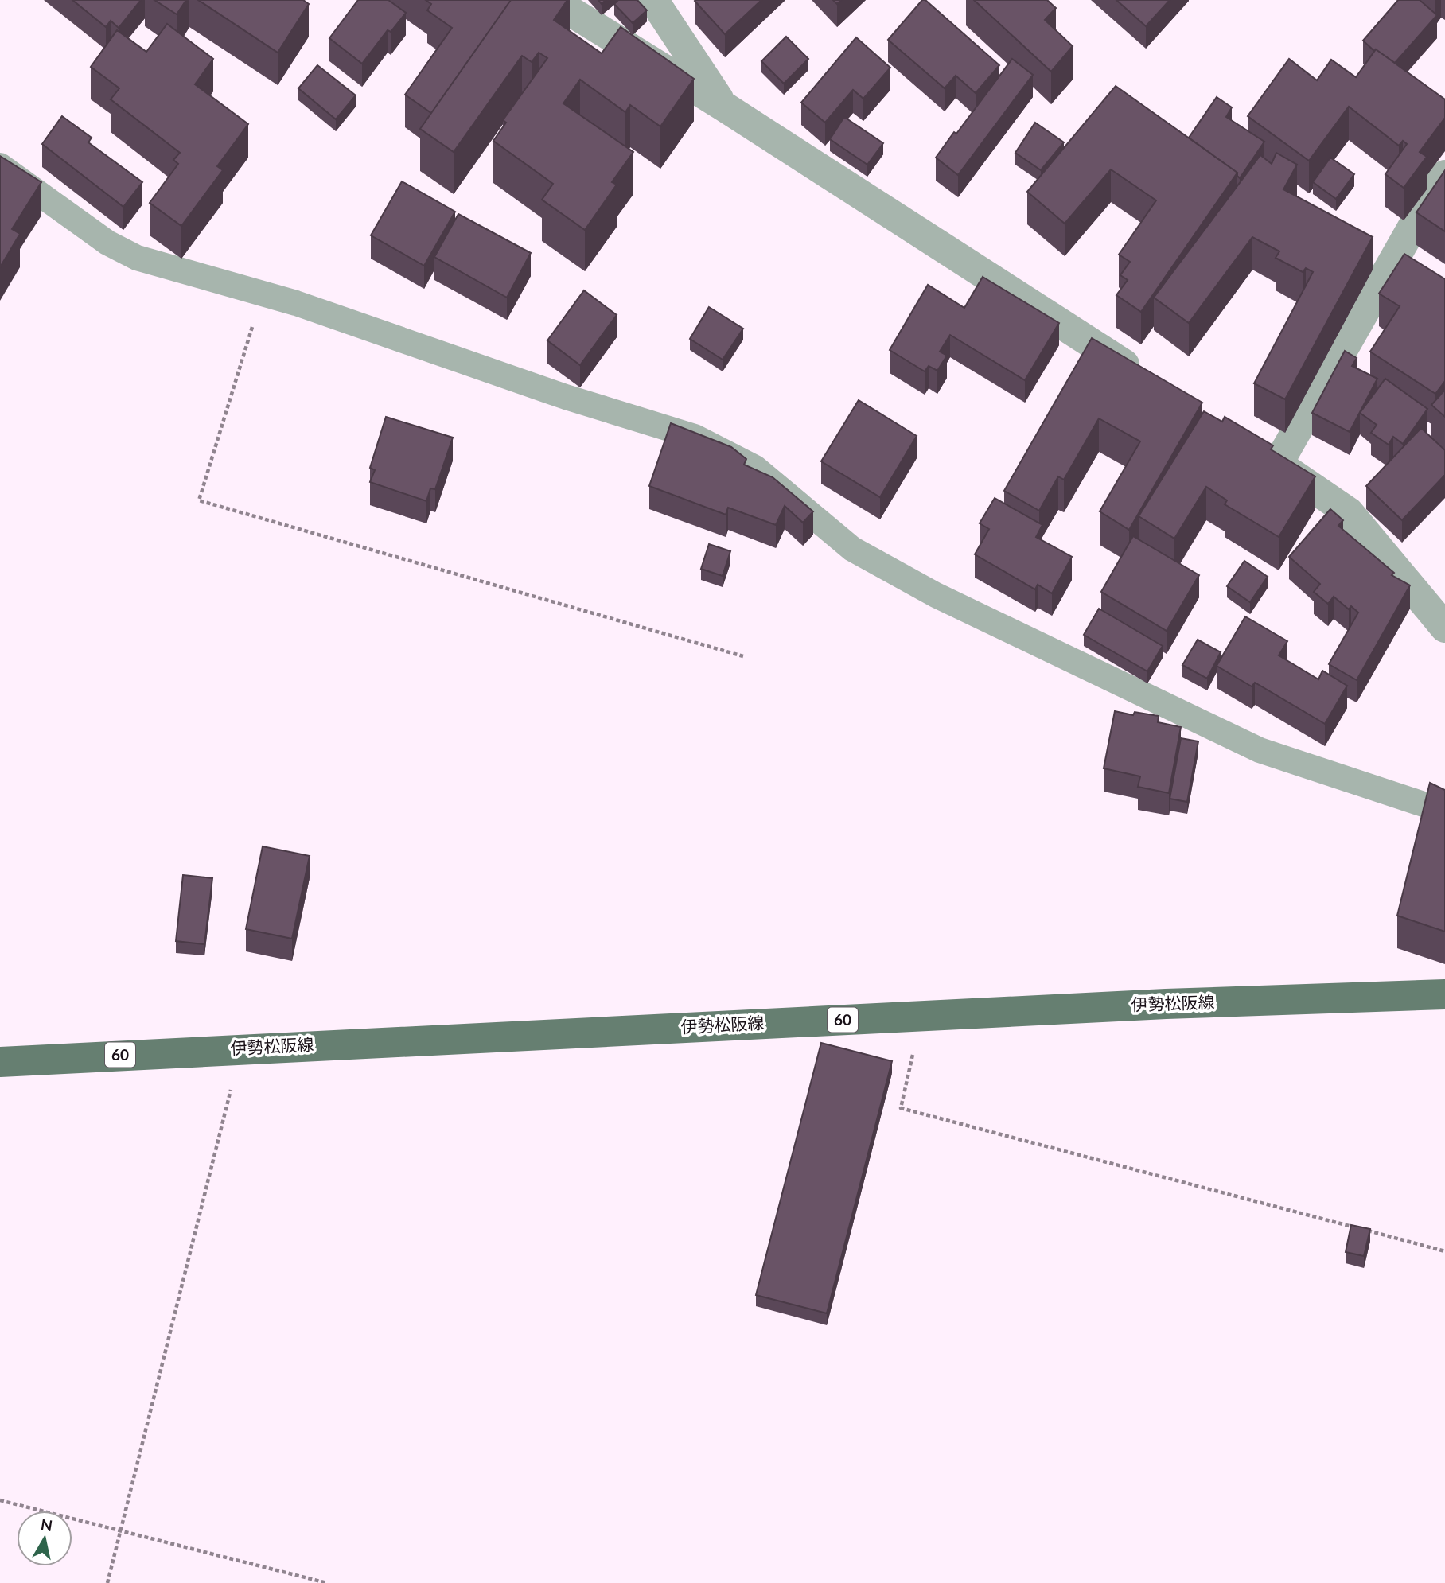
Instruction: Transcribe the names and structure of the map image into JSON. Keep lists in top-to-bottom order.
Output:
{
  "streets": {
    "main road": ["伊勢松阪線", "60"]
  },
  "north": "top"
}
